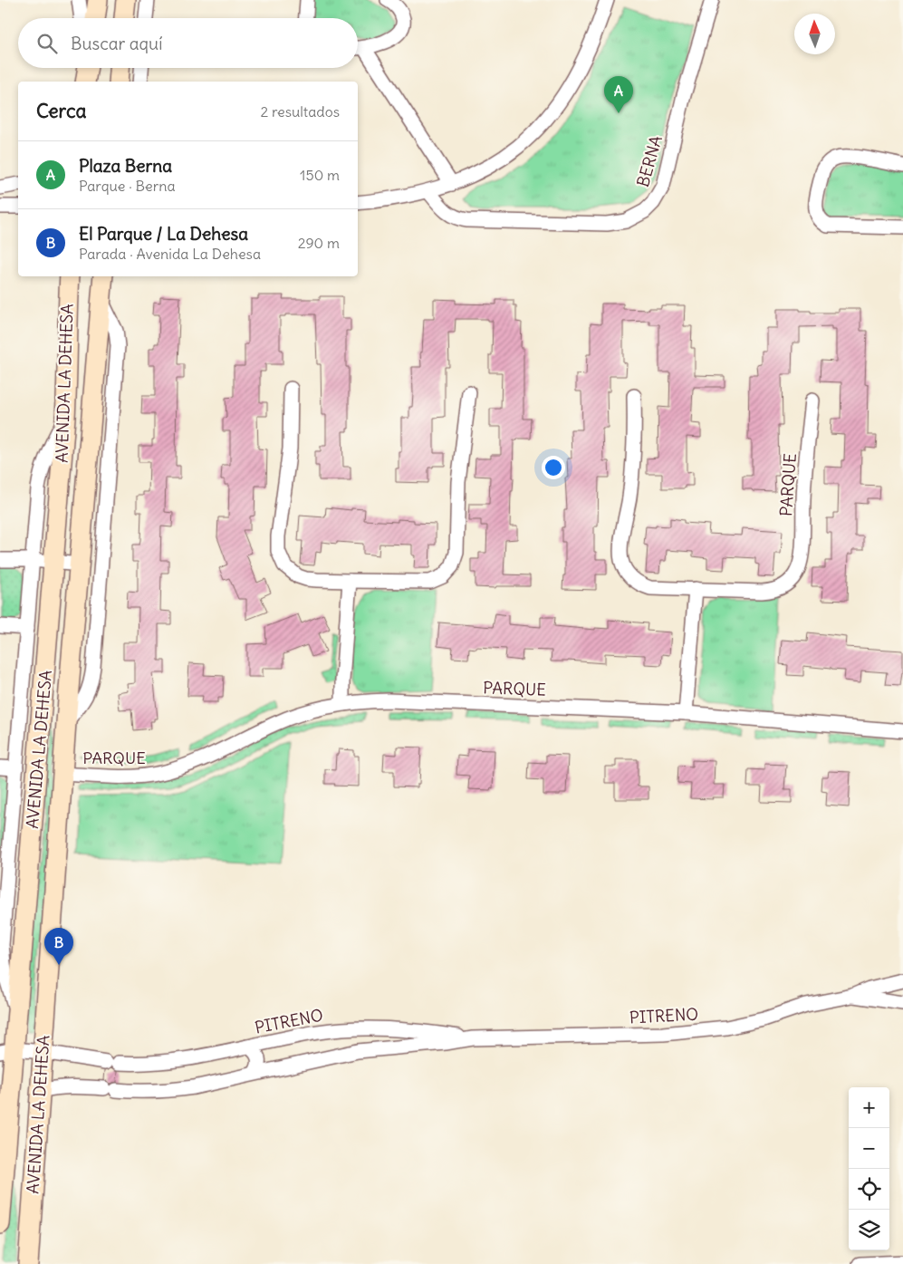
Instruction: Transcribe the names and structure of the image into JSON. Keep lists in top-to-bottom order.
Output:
{
  "streets": {
    "street": [
      "BERNA",
      "AVENIDA LA DEHESA",
      "PARQUE",
      "PITRENO"
    ]
  },
  "crossings": [
    ["AVENIDA LA DEHESA", "PARQUE"],
    ["AVENIDA LA DEHESA", "PITRENO"]
  ],
  "north": "top",
  "page": {
    "search": "Buscar aquí",
    "pins": ["A", "B"],
    "heading": ["Cerca", "2 resultados"],
    "list": [
      {
        "mark": "A",
        "name": "Plaza Berna",
        "note": "Parque · Berna",
        "value": "150 m"
      },
      {
        "mark": "B",
        "name": "El Parque / La Dehesa",
        "note": "Parada · Avenida La Dehesa",
        "value": "290 m"
      }
    ],
    "map_buttons": ["+", "−"]
  }
}
